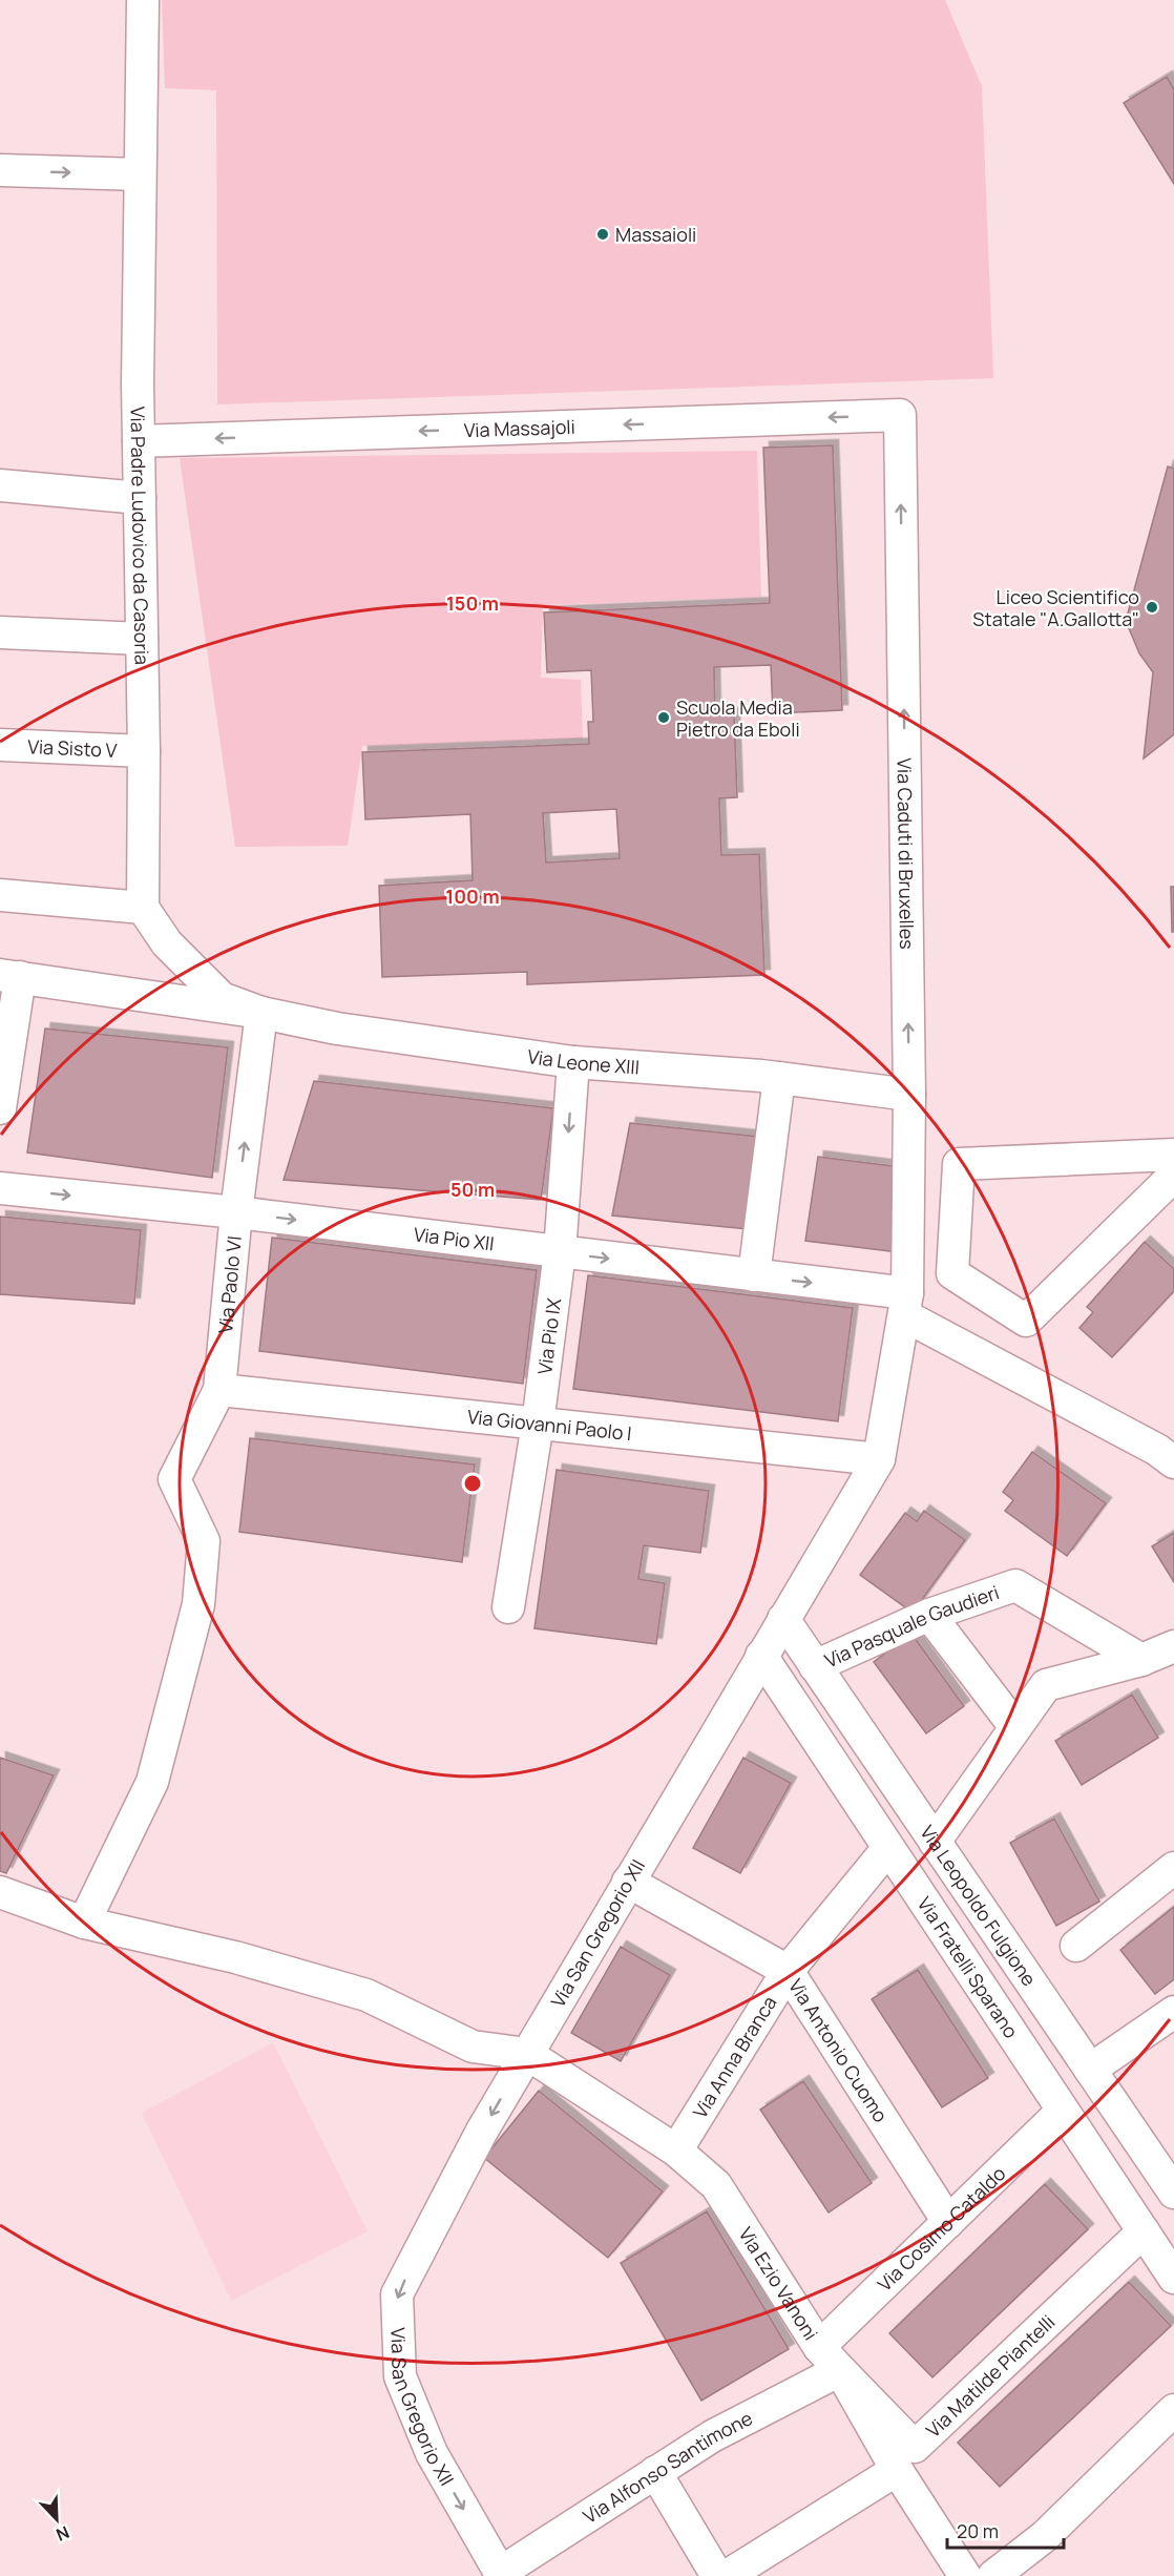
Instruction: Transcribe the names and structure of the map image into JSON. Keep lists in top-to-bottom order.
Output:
{
  "streets": {
    "street": [
      "Via Massajoli",
      "Via Padre Ludovico da Casoria",
      "Via Sisto V",
      "Via Caduti di Bruxelles",
      "Via Leone XIII",
      "Via Pio XII",
      "Via Paolo VI",
      "Via Pio IX",
      "Via Giovanni Paolo I",
      "Via Pasquale Gaudieri",
      "Via Leopoldo Fulgione",
      "Via San Gregorio XII",
      "Via Fratelli Sparano",
      "Via Antonio Cuomo",
      "Via Anna Branca",
      "Via Cosimo Cataldo",
      "Via Ezio Vanoni",
      "Via Matilde Piantelli",
      "Via Alfonso Santimone"
    ]
  },
  "crossings": [
    ["Via Massajoli", "Via Padre Ludovico da Casoria"],
    ["Via Massajoli", "Via Caduti di Bruxelles"],
    ["Via Padre Ludovico da Casoria", "Via Sisto V"],
    ["Via Caduti di Bruxelles", "Via Leone XIII"],
    ["Via Caduti di Bruxelles", "Via Pio XII"],
    ["Via Caduti di Bruxelles", "Via San Gregorio XII"],
    ["Via Leone XIII", "Via Paolo VI"],
    ["Via Leone XIII", "Via Pio IX"],
    ["Via Pio XII", "Via Paolo VI"],
    ["Via Pio XII", "Via Pio IX"],
    ["Via Pio XII", "Via San Gregorio XII"],
    ["Via Paolo VI", "Via Giovanni Paolo I"],
    ["Via Pio IX", "Via Giovanni Paolo I"],
    ["Via Giovanni Paolo I", "Via San Gregorio XII"],
    ["Via Pasquale Gaudieri", "Via Leopoldo Fulgione"],
    ["Via Leopoldo Fulgione", "Via San Gregorio XII"],
    ["Via San Gregorio XII", "Via Fratelli Sparano"],
    ["Via San Gregorio XII", "Via Antonio Cuomo"],
    ["Via San Gregorio XII", "Via Ezio Vanoni"],
    ["Via San Gregorio XII", "Via Alfonso Santimone"],
    ["Via Fratelli Sparano", "Via Anna Branca"],
    ["Via Fratelli Sparano", "Via Cosimo Cataldo"],
    ["Via Fratelli Sparano", "Via Matilde Piantelli"],
    ["Via Antonio Cuomo", "Via Anna Branca"],
    ["Via Antonio Cuomo", "Via Cosimo Cataldo"],
    ["Via Anna Branca", "Via Ezio Vanoni"],
    ["Via Cosimo Cataldo", "Via Ezio Vanoni"],
    ["Via Ezio Vanoni", "Via Matilde Piantelli"],
    ["Via Ezio Vanoni", "Via Alfonso Santimone"],
    ["Via Matilde Piantelli", "Via Alfonso Santimone"]
  ],
  "one_way": [
    "Via Massajoli",
    "Via Caduti di Bruxelles",
    "Via Pio XII",
    "Via San Gregorio XII"
  ],
  "places": ["Massaioli", "Liceo Scientifico Statale \"A.Gallotta\"", "Scuola Media Pietro da Eboli"],
  "scale_bar": "20 m",
  "north": "bottom right",
  "rings": ["150 m", "100 m", "50 m"]
}
